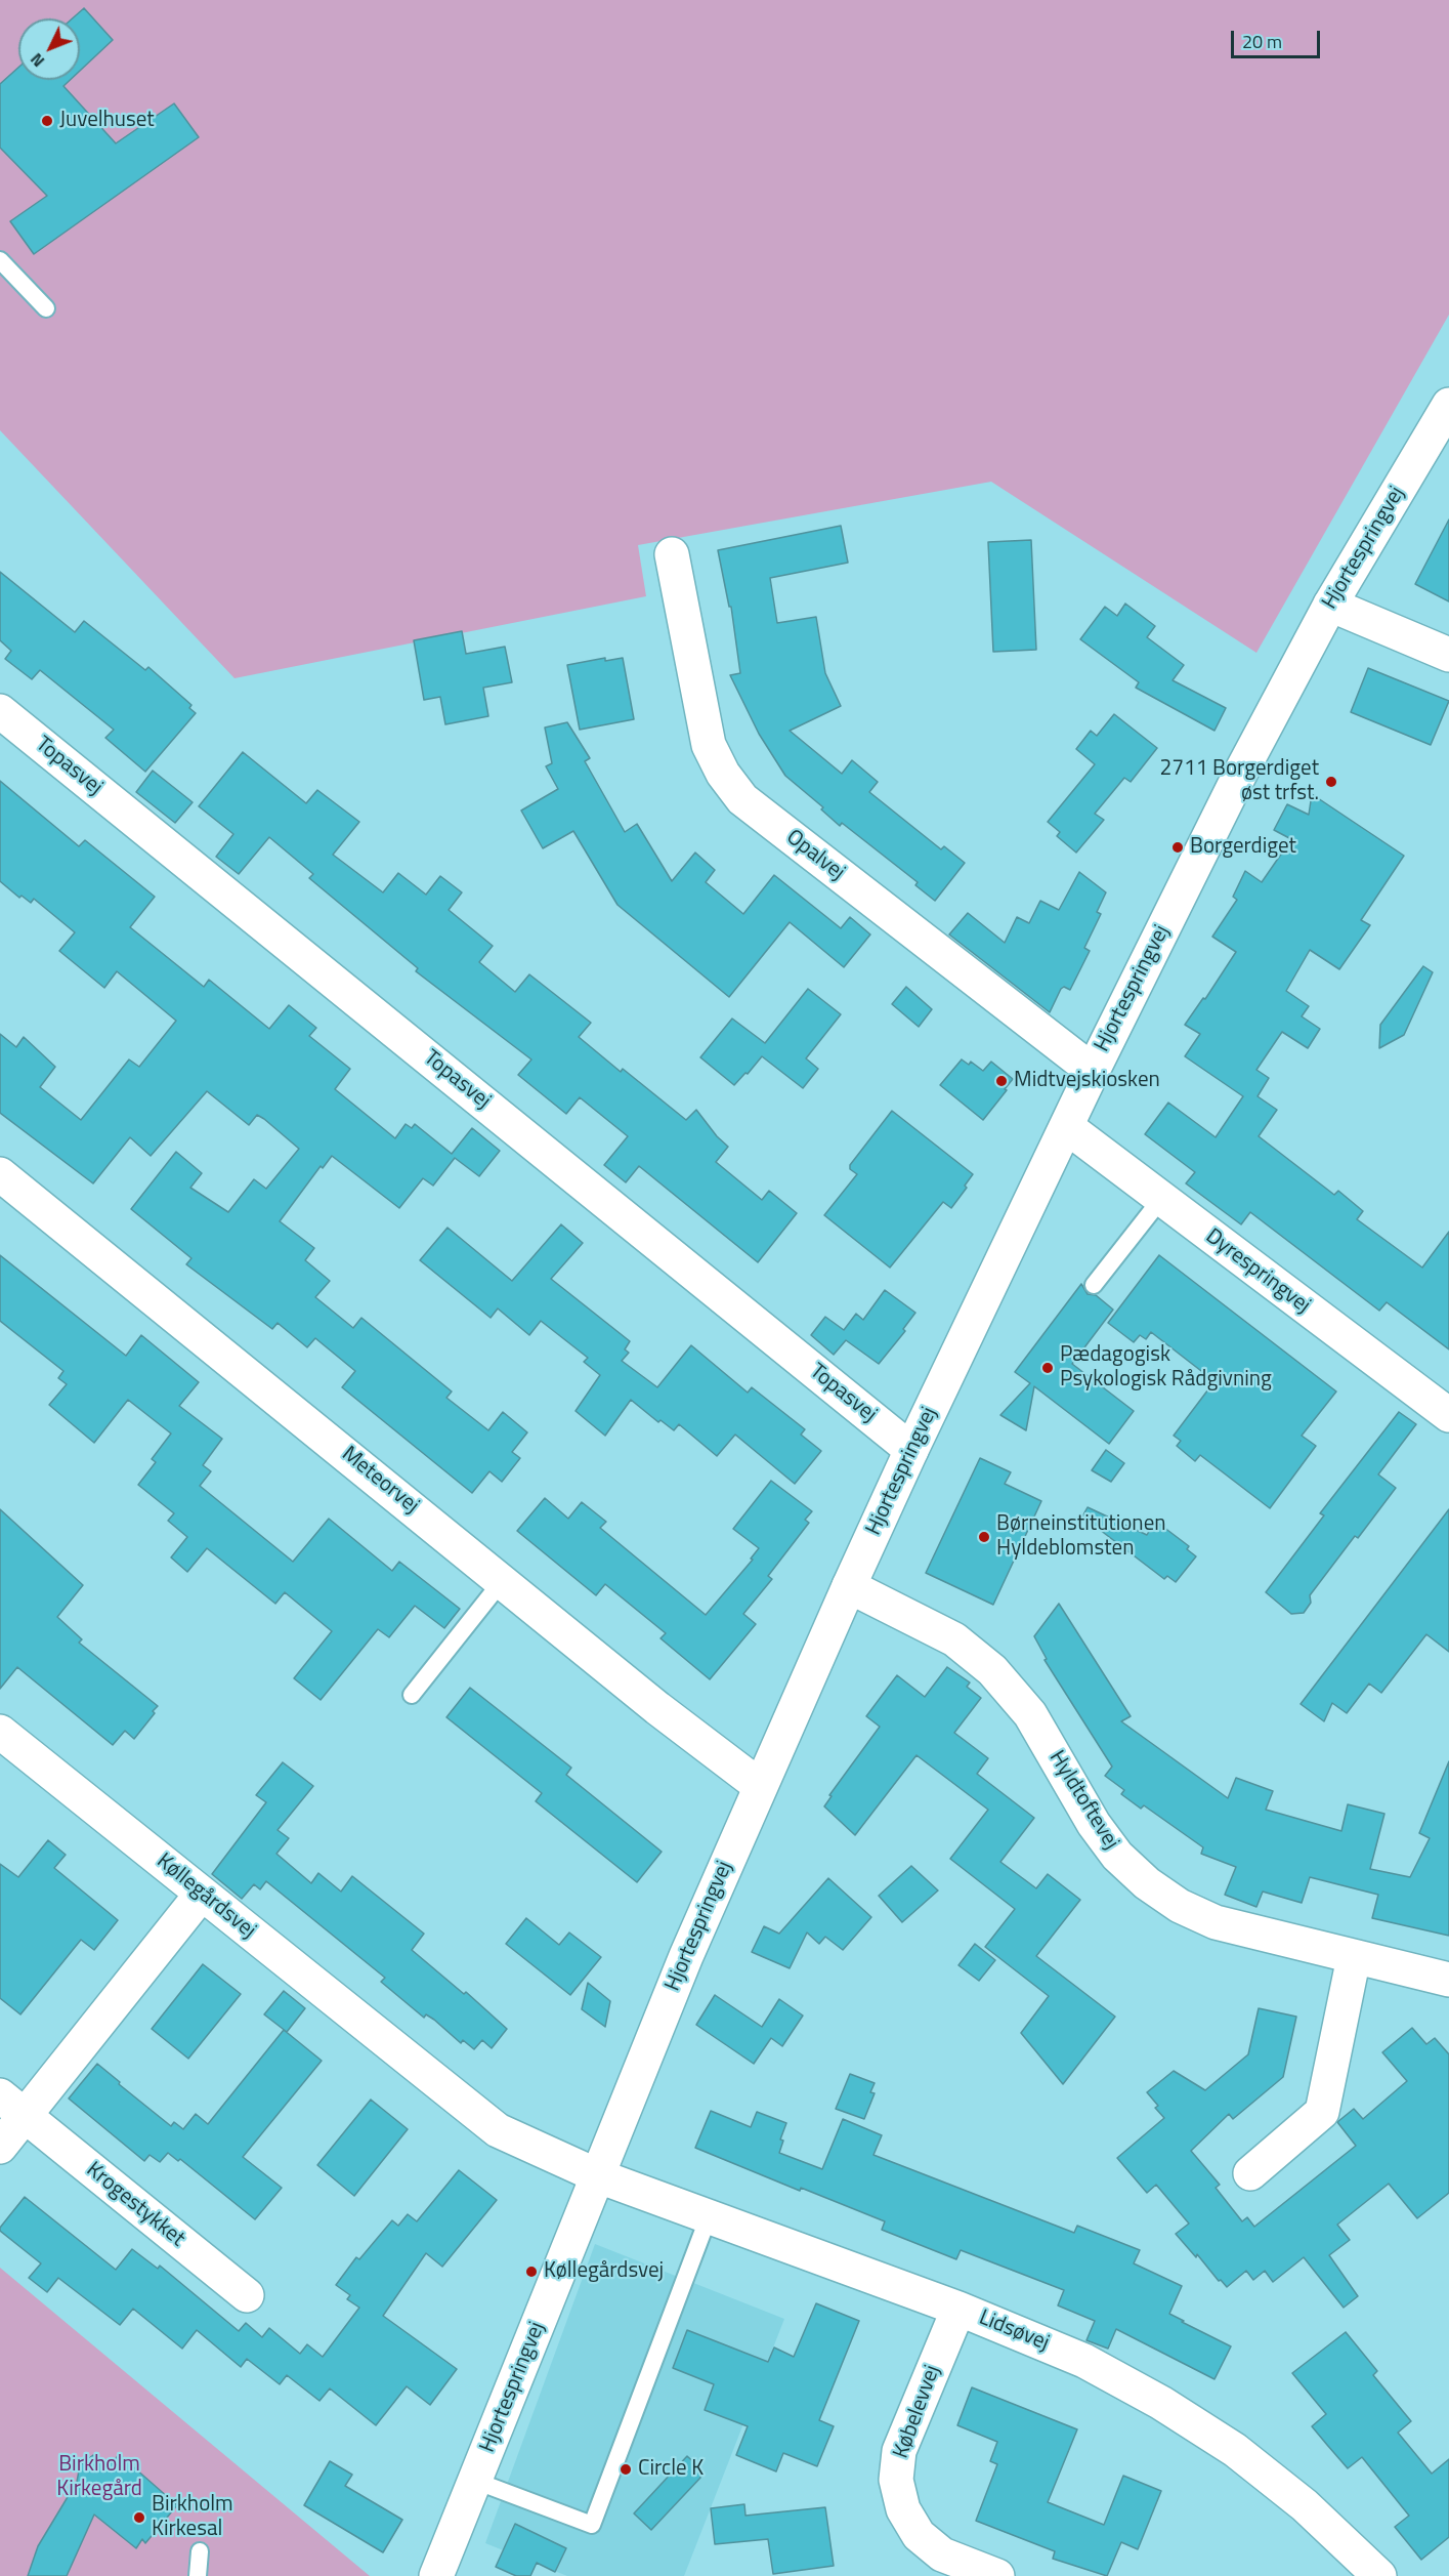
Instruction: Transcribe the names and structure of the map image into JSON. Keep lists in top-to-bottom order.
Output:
{
  "streets": {
    "street": [
      "Hjortespringvej",
      "Topasvej",
      "Opalvej",
      "Dyrespringvej",
      "Meteorvej",
      "Hyldtoftevej",
      "Køllegårdsvej",
      "Krogestykket",
      "Lidsøvej",
      "Købelevvej"
    ]
  },
  "crossings": [
    ["Hjortespringvej", "Topasvej"],
    ["Hjortespringvej", "Opalvej"],
    ["Hjortespringvej", "Dyrespringvej"],
    ["Hjortespringvej", "Meteorvej"],
    ["Hjortespringvej", "Hyldtoftevej"],
    ["Hjortespringvej", "Køllegårdsvej"],
    ["Hjortespringvej", "Lidsøvej"],
    ["Køllegårdsvej", "Lidsøvej"],
    ["Lidsøvej", "Købelevvej"]
  ],
  "parks": ["Birkholm Kirkegård"],
  "places": [
    "Juvelhuset",
    "2711 Borgerdiget øst trfst.",
    "Borgerdiget",
    "Midtvejskiosken",
    "Pædagogisk Psykologisk Rådgivning",
    "Børneinstitutionen Hyldeblomsten",
    "Køllegårdsvej",
    "Circle K",
    "Birkholm Kirkesal"
  ],
  "scale_bar": "20 m",
  "north": "bottom left"
}
